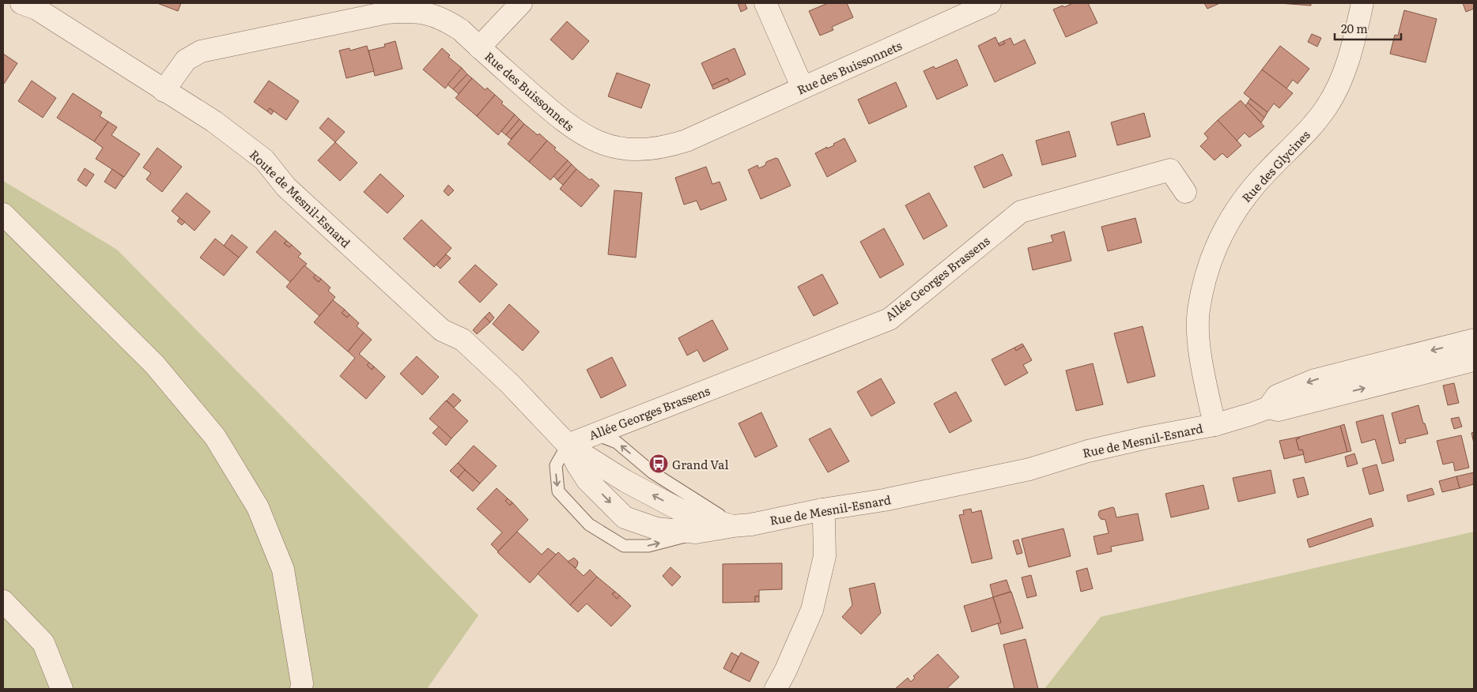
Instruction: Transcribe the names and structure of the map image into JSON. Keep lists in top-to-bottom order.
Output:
{
  "streets": {
    "street": [
      "Rue des Buissonnets",
      "Rue des Glycines",
      "Route de Mesnil-Esnard",
      "Allée Georges Brassens",
      "Rue de Mesnil-Esnard"
    ]
  },
  "crossings": [
    ["Rue des Buissonnets", "Route de Mesnil-Esnard"],
    ["Rue des Glycines", "Rue de Mesnil-Esnard"],
    ["Route de Mesnil-Esnard", "Allée Georges Brassens"],
    ["Route de Mesnil-Esnard", "Rue de Mesnil-Esnard"],
    ["Allée Georges Brassens", "Rue de Mesnil-Esnard"]
  ],
  "places": {
    "bus stop": ["Grand Val"]
  },
  "scale_bar": "20 m"
}
